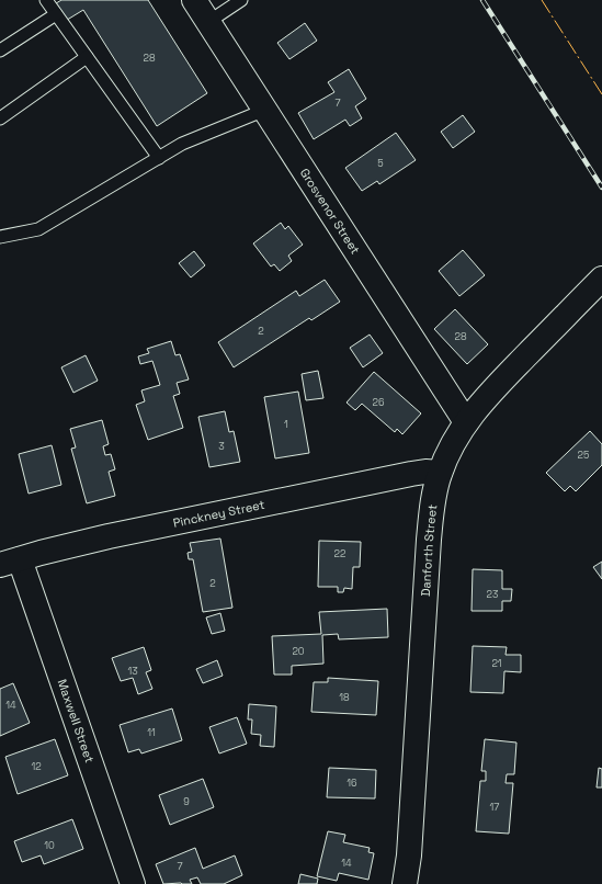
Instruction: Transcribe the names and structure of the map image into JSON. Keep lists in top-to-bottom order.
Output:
{
  "streets": {
    "street": [
      "Grosvenor Street",
      "Pinckney Street",
      "Danforth Street",
      "Maxwell Street"
    ]
  },
  "crossings": [
    ["Grosvenor Street", "Danforth Street"],
    ["Pinckney Street", "Danforth Street"],
    ["Pinckney Street", "Maxwell Street"]
  ],
  "house_numbers": [
    "28",
    "7",
    "5",
    "2",
    "28",
    "26",
    "1",
    "3",
    "25",
    "22",
    "2",
    "23",
    "20",
    "21",
    "13",
    "18",
    "14",
    "11",
    "12",
    "16",
    "9",
    "17",
    "10",
    "14",
    "7"
  ]
}
